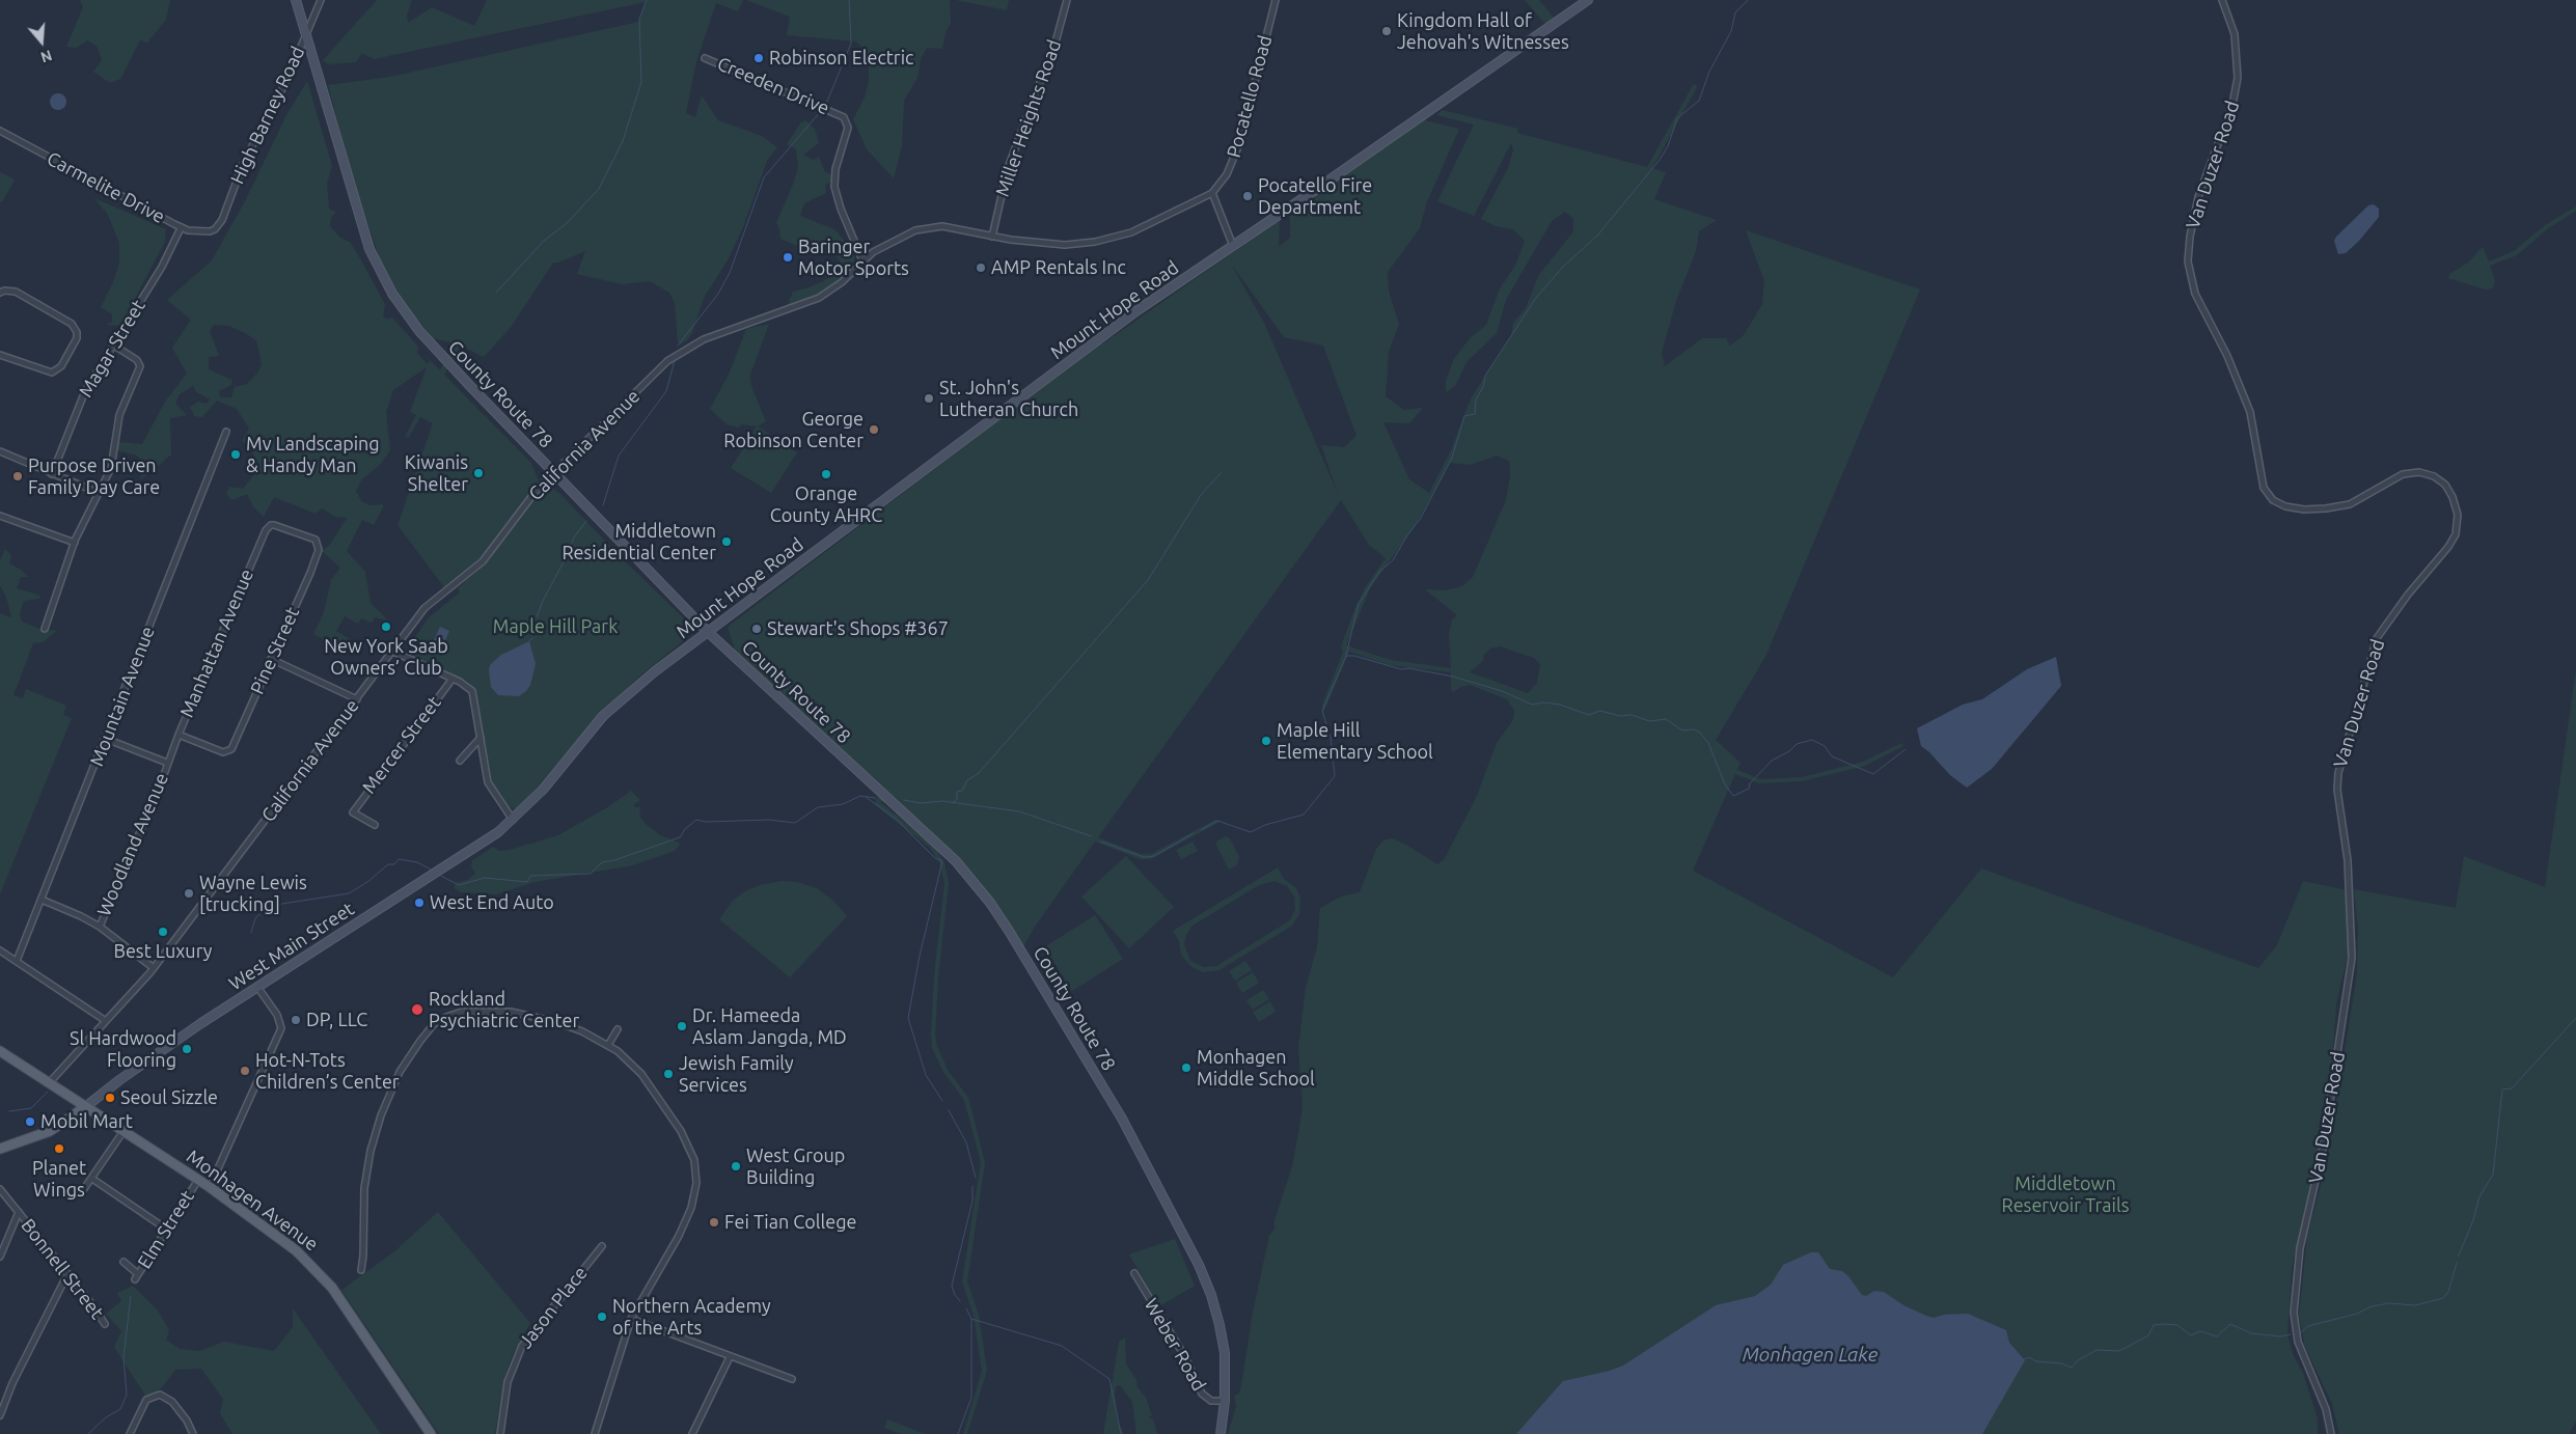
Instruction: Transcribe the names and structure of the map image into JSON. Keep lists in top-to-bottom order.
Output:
{
  "streets": {
    "main road": ["West Main Street", "Monhagen Avenue"],
    "street": [
      "Creeden Drive",
      "Pocatello Road",
      "High Barney Road",
      "Miller Heights Road",
      "Van Duzer Road",
      "Carmelite Drive",
      "Mount Hope Road",
      "Magar Street",
      "County Route 78",
      "California Avenue",
      "Manhattan Avenue",
      "Pine Street",
      "Mountain Avenue",
      "Mercer Street",
      "Woodland Avenue",
      "Elm Street",
      "Bonnell Street",
      "Jason Place",
      "Weber Road"
    ]
  },
  "crossings": [
    ["Creeden Drive", "California Avenue"],
    ["Pocatello Road", "California Avenue"],
    ["High Barney Road", "Carmelite Drive"],
    ["High Barney Road", "County Route 78"],
    ["Miller Heights Road", "California Avenue"],
    ["Carmelite Drive", "Magar Street"],
    ["Mount Hope Road", "County Route 78"],
    ["Mount Hope Road", "West Main Street"],
    ["County Route 78", "California Avenue"],
    ["County Route 78", "Weber Road"],
    ["California Avenue", "Monhagen Avenue"],
    ["Manhattan Avenue", "Pine Street"],
    ["Manhattan Avenue", "Woodland Avenue"],
    ["West Main Street", "Monhagen Avenue"],
    ["Monhagen Avenue", "Elm Street"]
  ],
  "water": ["Monhagen Lake"],
  "parks": ["Maple Hill Park", "Middletown Reservoir Trails"],
  "places": [
    "Kingdom Hall of Jehovah's Witnesses",
    "Robinson Electric",
    "Pocatello Fire Department",
    "Baringer Motor Sports",
    "AMP Rentals Inc",
    "St. John's Lutheran Church",
    "George Robinson Center",
    "Mv Landscaping & Handy Man",
    "Kiwanis Shelter",
    "Orange County AHRC",
    "Purpose Driven Family Day Care",
    "Middletown Residential Center",
    "New York Saab Owners’ Club",
    "Stewart's Shops #367",
    "Maple Hill Elementary School",
    "Wayne Lewis [trucking]",
    "West End Auto",
    "Best Luxury",
    "Rockland Psychiatric Center",
    "DP, LLC",
    "Dr. Hameeda Aslam Jangda, MD",
    "Sl Hardwood Flooring",
    "Monhagen Middle School",
    "Hot-N-Tots Children’s Center",
    "Jewish Family Services",
    "Seoul Sizzle",
    "Mobil Mart",
    "Planet Wings",
    "West Group Building",
    "Fei Tian College",
    "Northern Academy of the Arts"
  ],
  "north": "bottom"
}
